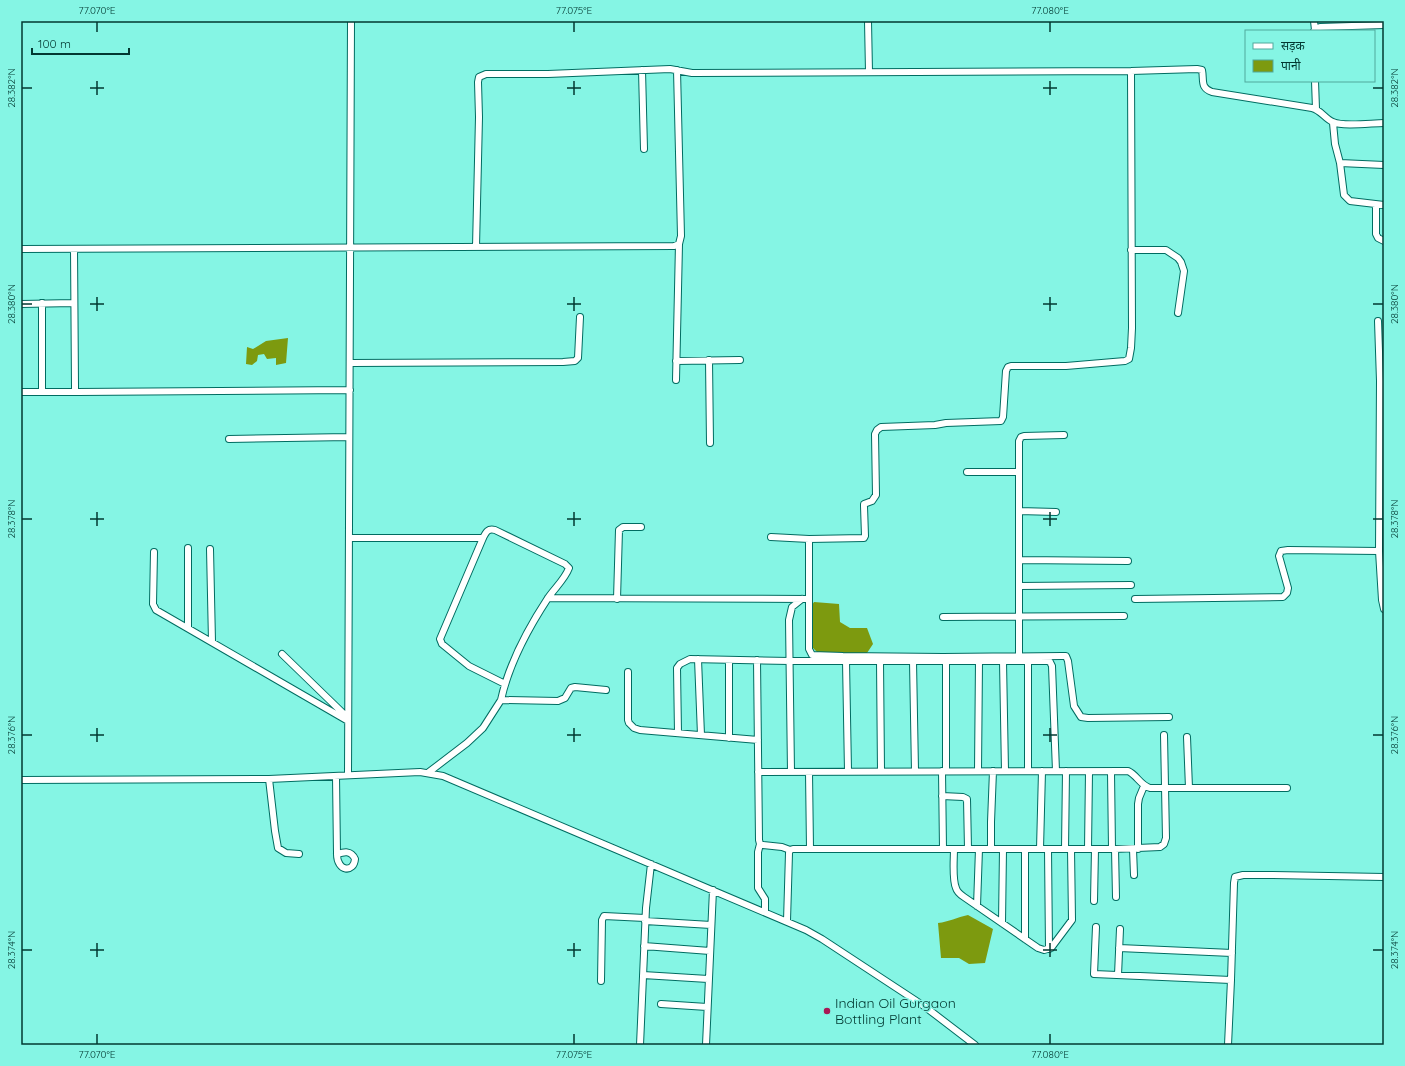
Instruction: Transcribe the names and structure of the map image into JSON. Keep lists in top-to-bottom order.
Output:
{
  "places": ["Indian Oil Gurgaon Bottling Plant"],
  "legend": ["सड़क", "पानी"],
  "scale_bar": "100 m",
  "coordinates": [
    "77.070°E",
    "77.075°E",
    "77.080°E",
    "28.382°N",
    "28.380°N",
    "28.378°N",
    "28.376°N",
    "28.374°N"
  ]
}
